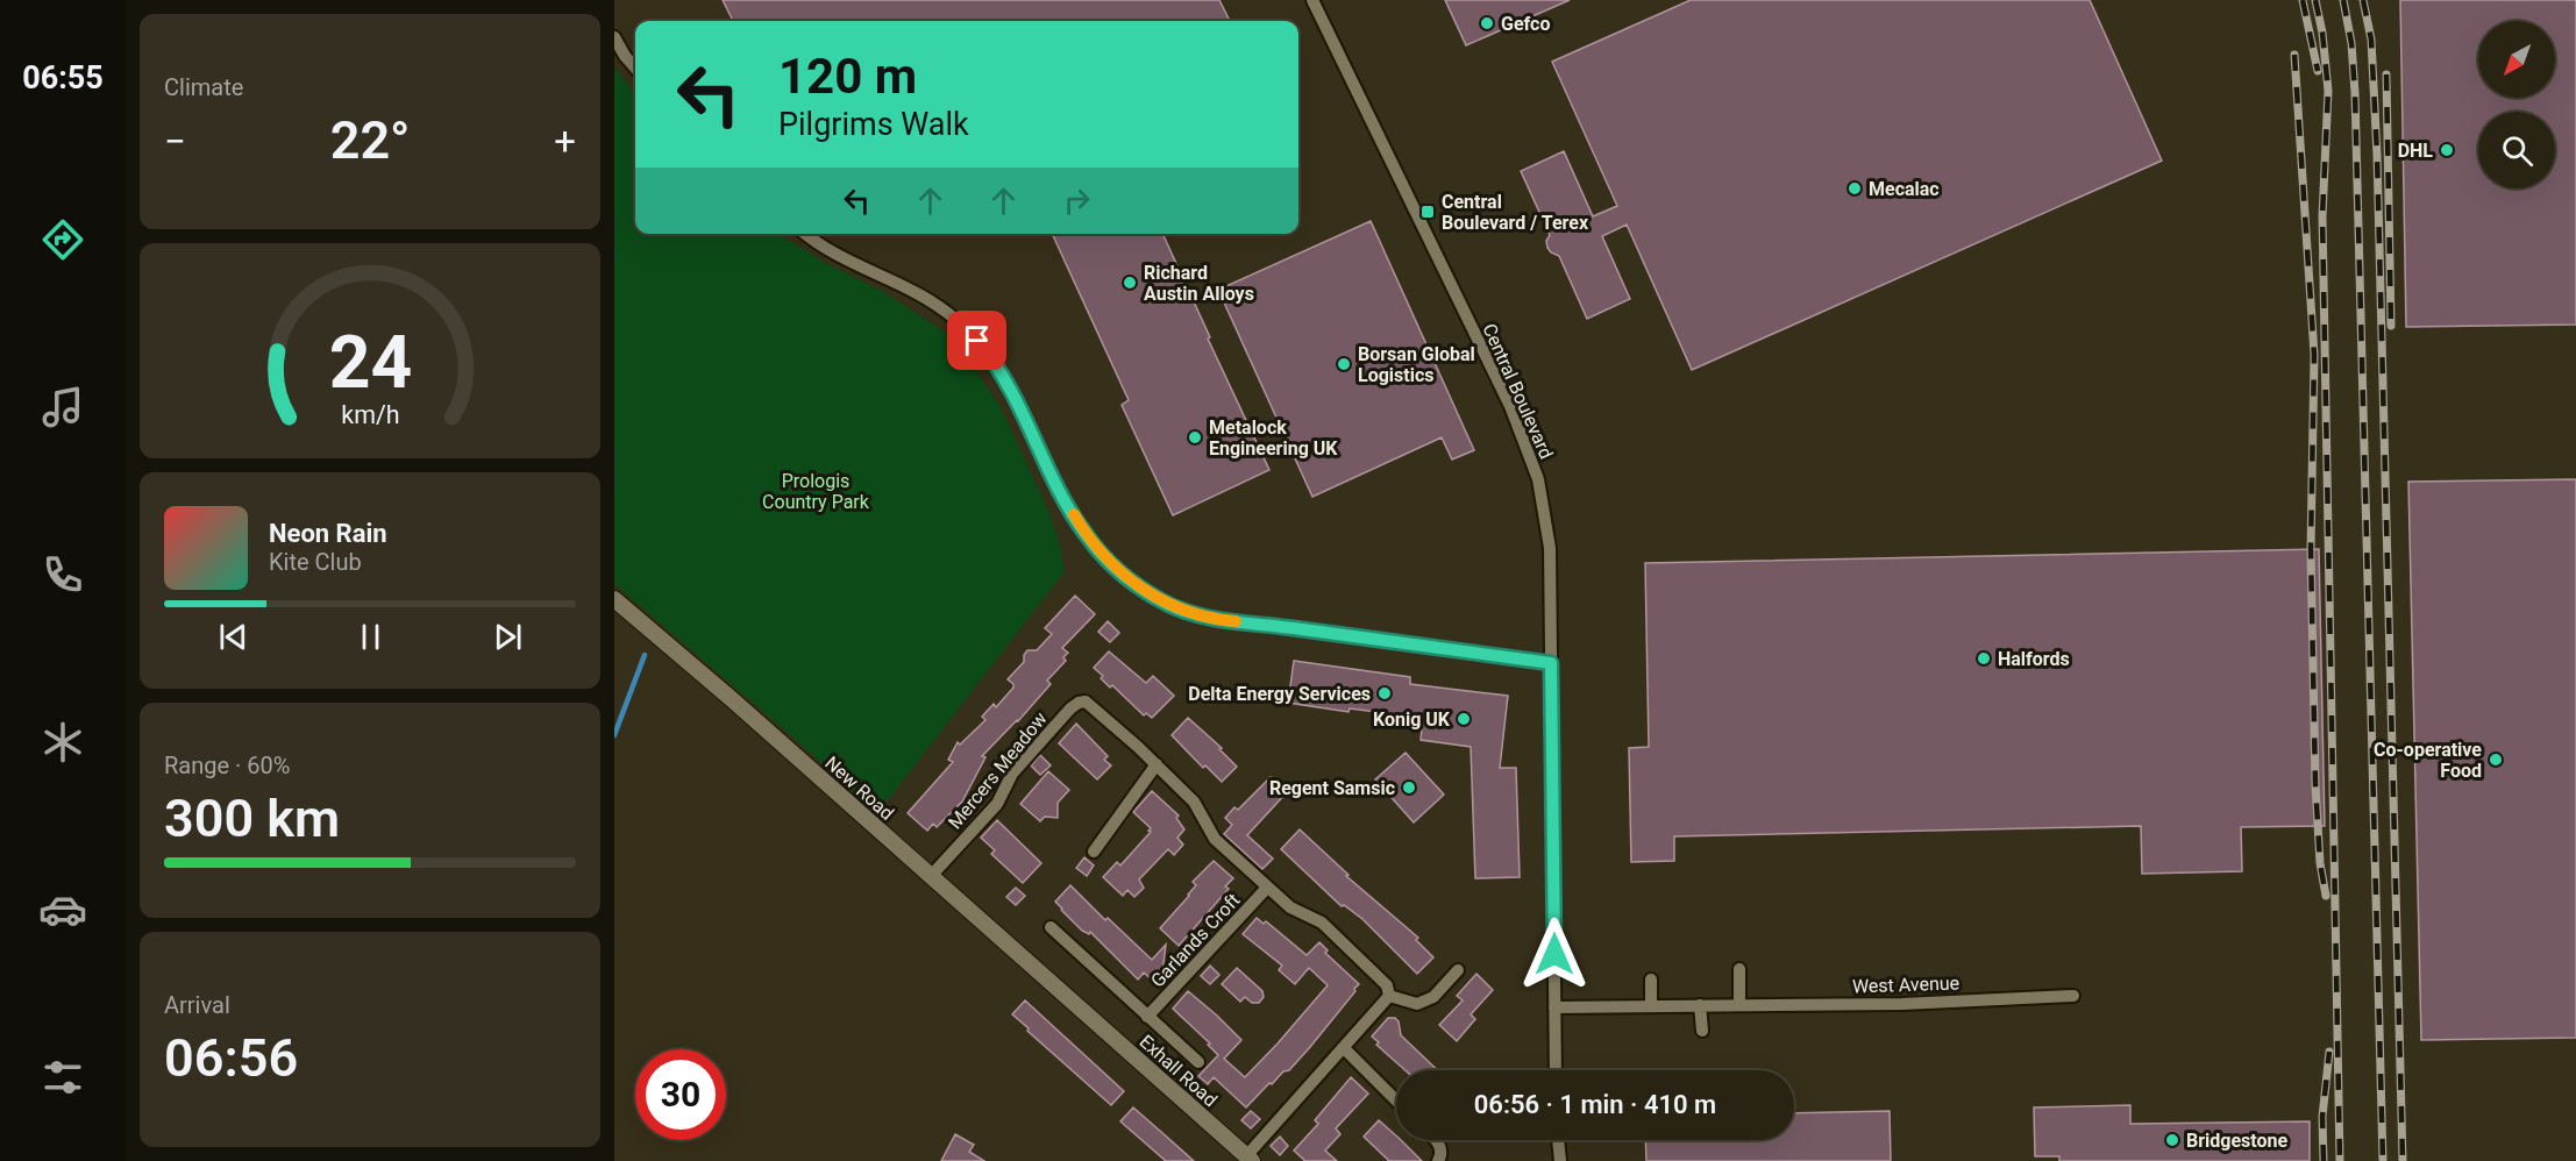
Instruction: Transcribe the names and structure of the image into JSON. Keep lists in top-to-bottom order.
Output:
{
  "streets": {
    "street": [
      "Central Boulevard",
      "Mercers Meadow",
      "New Road",
      "Garlands Croft",
      "West Avenue",
      "Exhall Road"
    ]
  },
  "crossings": [
    ["Central Boulevard", "West Avenue"],
    ["Mercers Meadow", "New Road"],
    ["Mercers Meadow", "Garlands Croft"],
    ["New Road", "Exhall Road"]
  ],
  "parks": ["Prologis Country Park"],
  "places": {
    "other": [
      "Gefco",
      "DHL",
      "Mecalac",
      "Richard Austin Alloys",
      "Borsan Global Logistics",
      "Metalock Engineering UK",
      "Halfords",
      "Delta Energy Services",
      "Konig UK",
      "Co-operative Food",
      "Regent Samsic",
      "Bridgestone"
    ],
    "transit": ["Central Boulevard / Terex"]
  },
  "north": "bottom left",
  "page": {
    "tabs": "06:55",
    "tile": [
      "Climate",
      ["Range · 60%", "300 km"],
      ["Arrival", "06:56"]
    ],
    "turn": ["120 m", "Pilgrims Walk"],
    "heat": ["−", "22°", "+"],
    "song": ["Neon Rain", "Kite Club"],
    "limit": "30",
    "trip": "06:56 · 1 min · 410 m",
    "gauge": ["24", "km/h"]
  }
}
